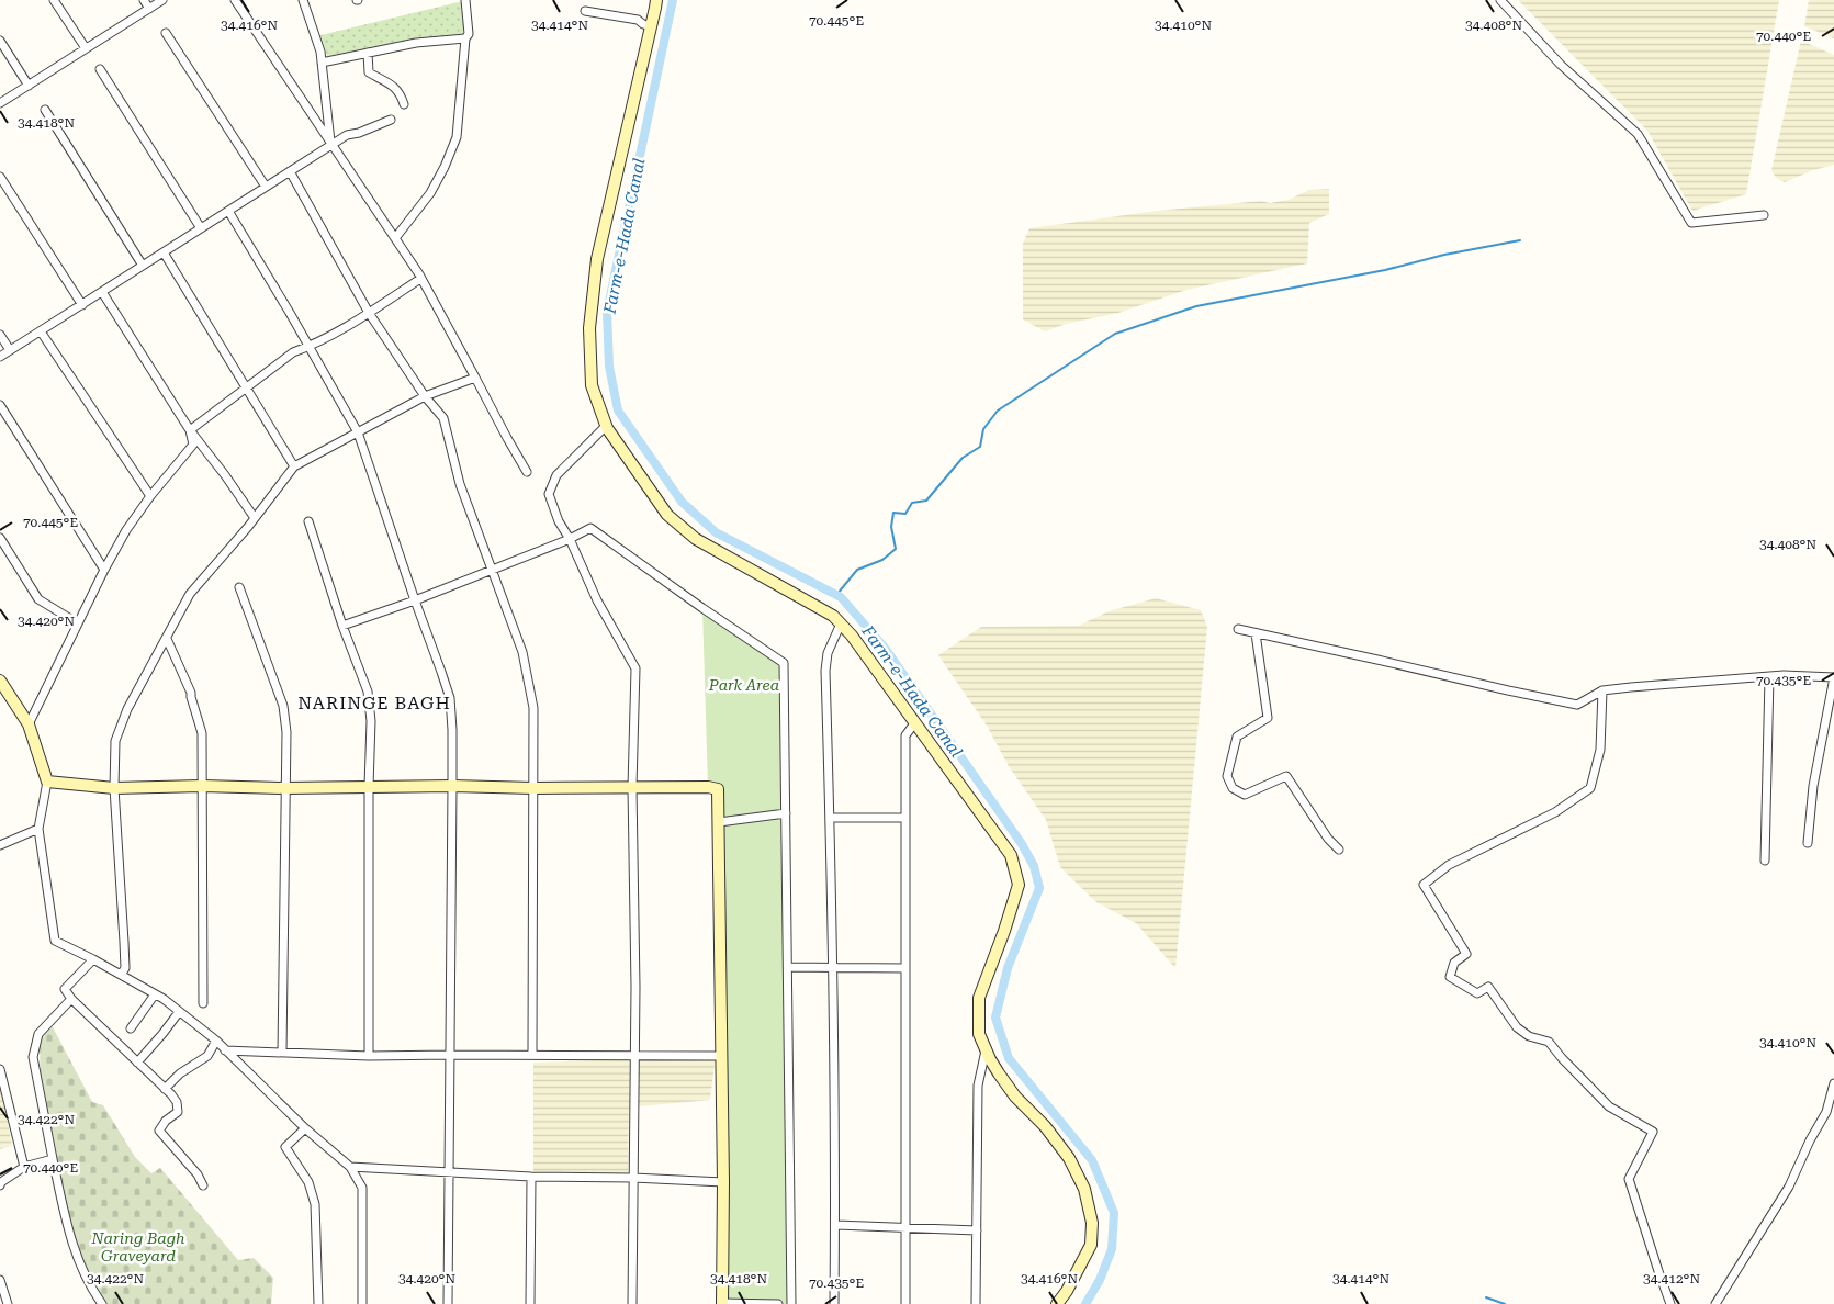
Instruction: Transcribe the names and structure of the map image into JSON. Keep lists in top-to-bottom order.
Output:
{
  "districts": ["NARINGE BAGH"],
  "water": ["Farm-e-Hada Canal"],
  "parks": ["Park Area", "Naring Bagh Graveyard"],
  "coordinates": [
    "70.445°E",
    "34.410°N",
    "34.408°N",
    "34.416°N",
    "34.414°N",
    "70.440°E",
    "34.418°N",
    "34.420°N",
    "70.435°E",
    "34.422°N",
    "34.412°N"
  ]
}
